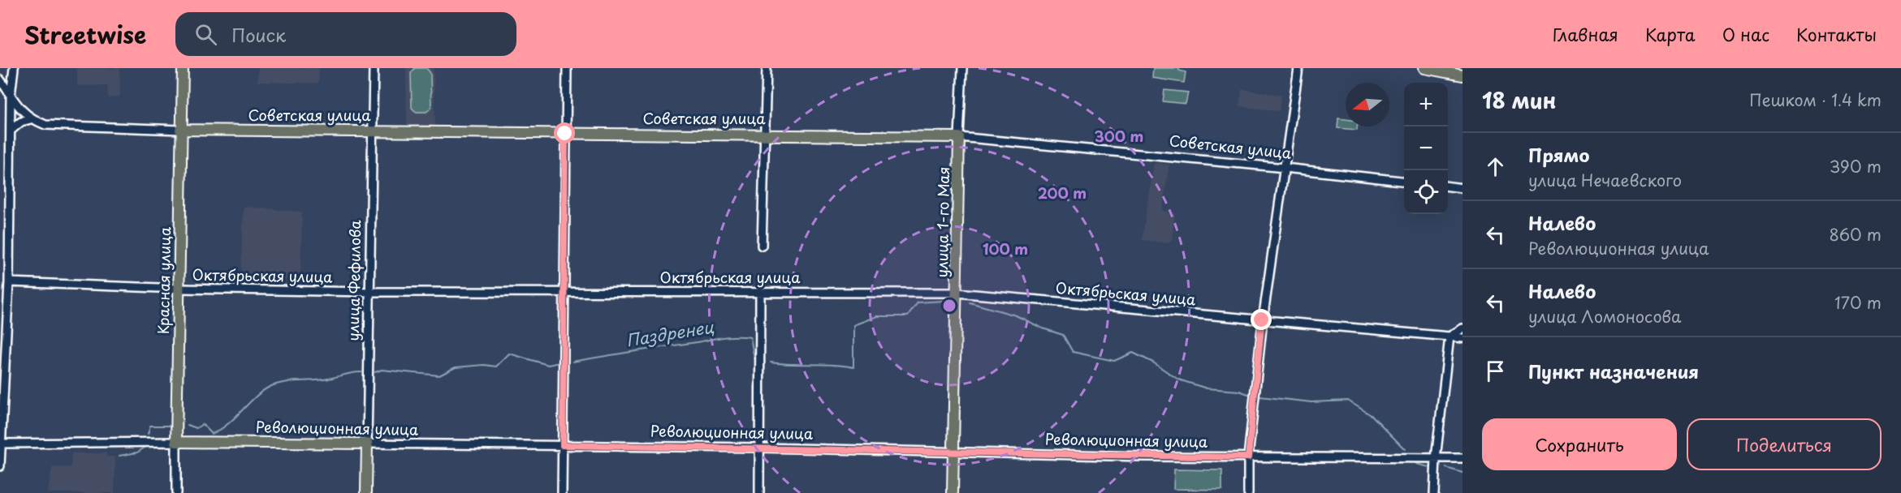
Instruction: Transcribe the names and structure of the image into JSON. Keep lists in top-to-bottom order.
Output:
{
  "streets": {
    "main road": [
      "Советская улица",
      "улица 1-го Мая",
      "Красная улица",
      "улица Фефилова",
      "Революционная улица"
    ],
    "street": ["Октябрьская улица"]
  },
  "crossings": [
    ["Советская улица", "улица 1-го Мая"],
    ["Советская улица", "Красная улица"],
    ["Советская улица", "улица Фефилова"],
    ["улица 1-го Мая", "Октябрьская улица"],
    ["улица 1-го Мая", "Революционная улица"],
    ["Октябрьская улица", "Красная улица"],
    ["Октябрьская улица", "улица Фефилова"],
    ["Красная улица", "Революционная улица"],
    ["улица Фефилова", "Революционная улица"]
  ],
  "water": ["Паздренец"],
  "north": "left",
  "page": {
    "header": "Streetwise",
    "search": "Поиск",
    "nav": [
      "Главная",
      "Карта",
      "О нас",
      "Контакты"
    ],
    "heading": ["18 мин", "Пешком · 1.4 km"],
    "map_buttons": ["+", "−"],
    "list": [
      ["Прямо", "улица Нечаевского", "390 m"],
      ["Налево", "Революционная улица", "860 m"],
      ["Налево", "улица Ломоносова", "170 m"],
      "Пункт назначения"
    ],
    "buttons": ["Сохранить", "Поделиться"]
  },
  "rings": ["300 m", "200 m", "100 m"]
}
